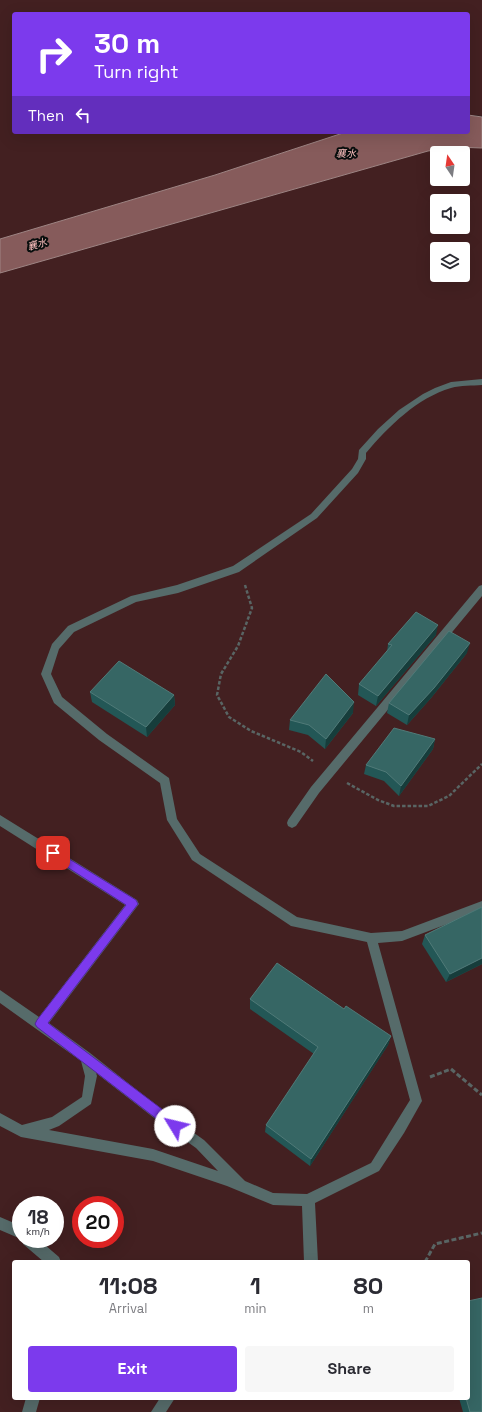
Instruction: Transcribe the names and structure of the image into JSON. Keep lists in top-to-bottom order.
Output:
{
  "water": ["襄水"],
  "north": "top",
  "page": {
    "turn": ["30 m", "Turn right"],
    "then": "Then",
    "speed": "18 km/h",
    "limit": "20",
    "eta": [
      "11:08",
      "Arrival",
      "1",
      "min",
      "80",
      "m"
    ],
    "buttons": ["Exit", "Share"]
  }
}
